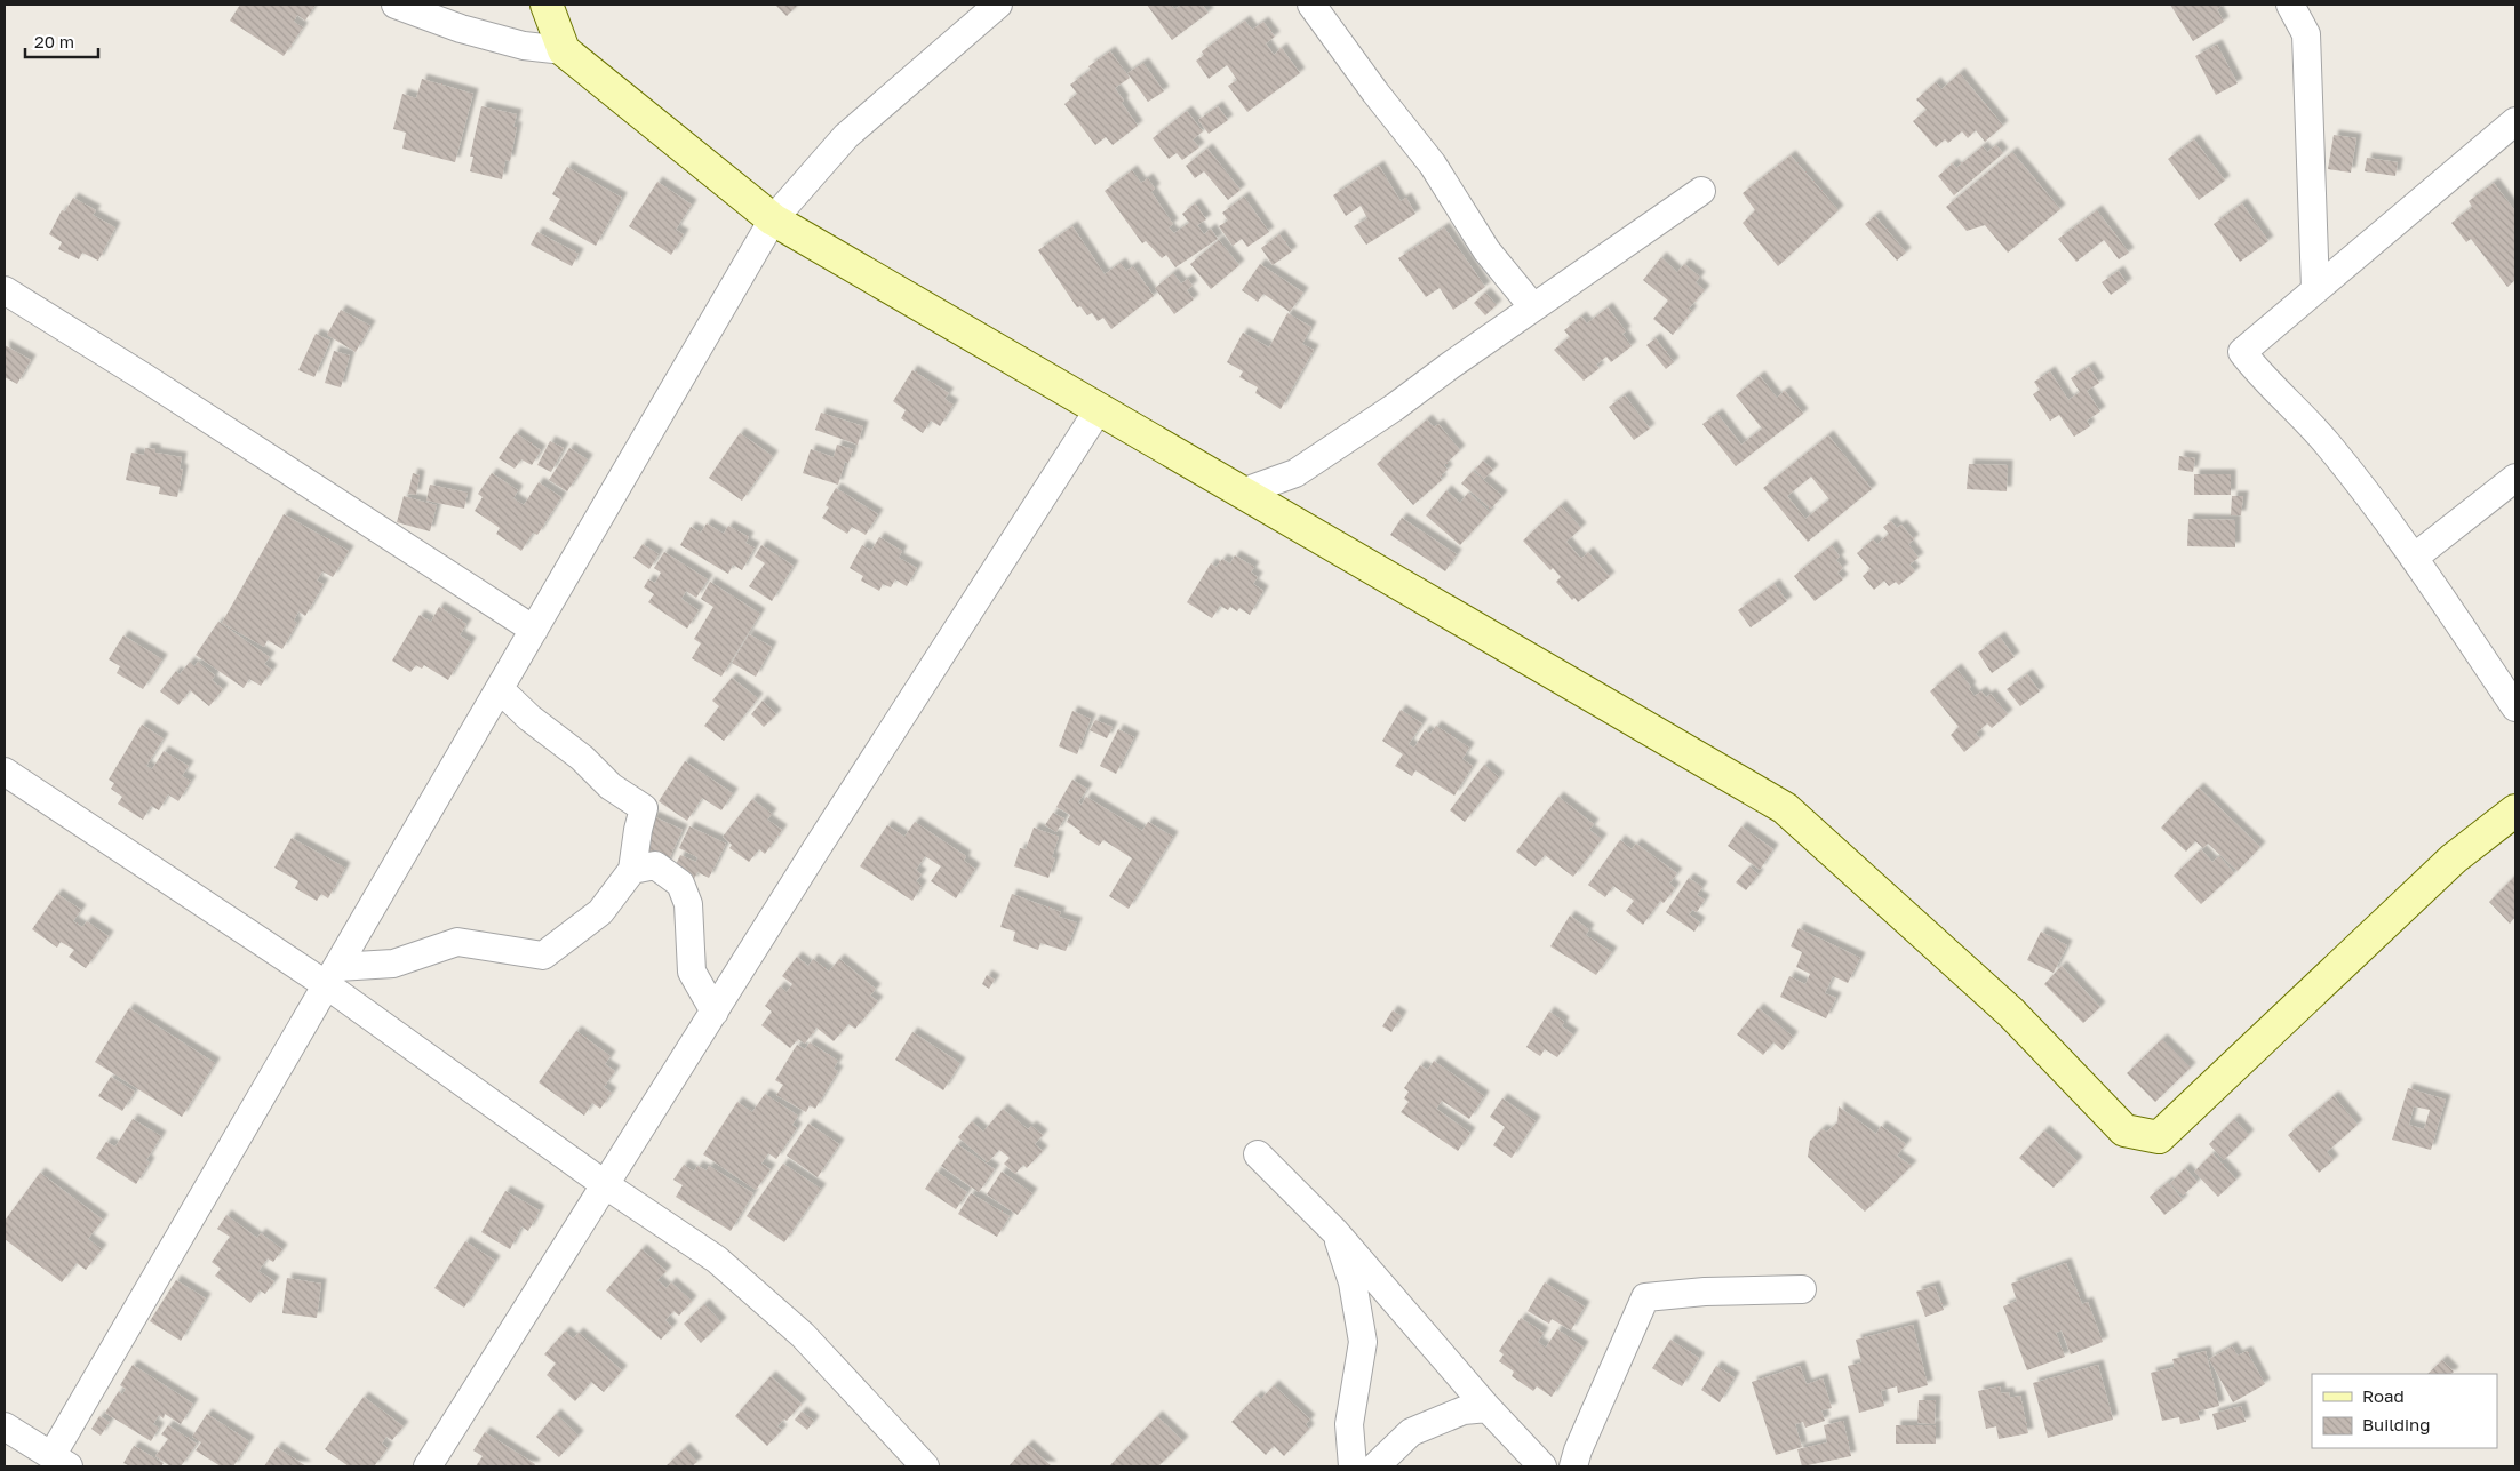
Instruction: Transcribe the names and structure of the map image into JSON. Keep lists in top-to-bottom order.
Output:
{
  "legend": ["Road", "Building"],
  "scale_bar": "20 m"
}
